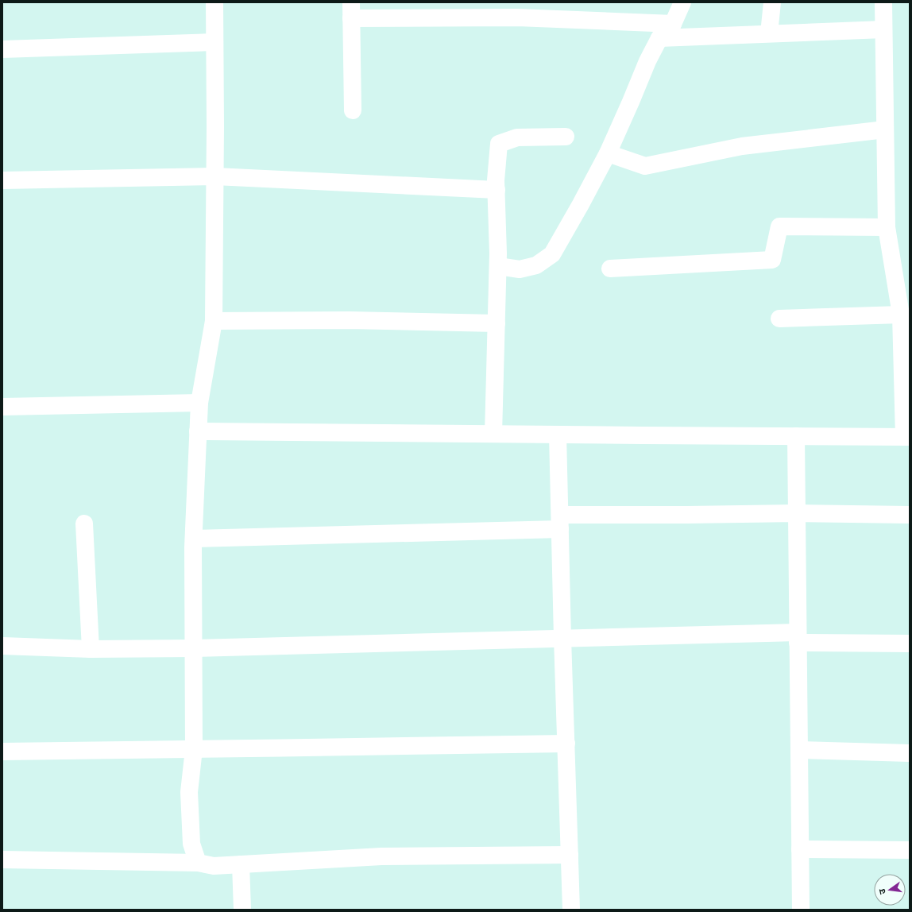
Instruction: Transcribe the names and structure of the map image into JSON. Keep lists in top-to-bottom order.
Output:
{
  "north": "left"
}
